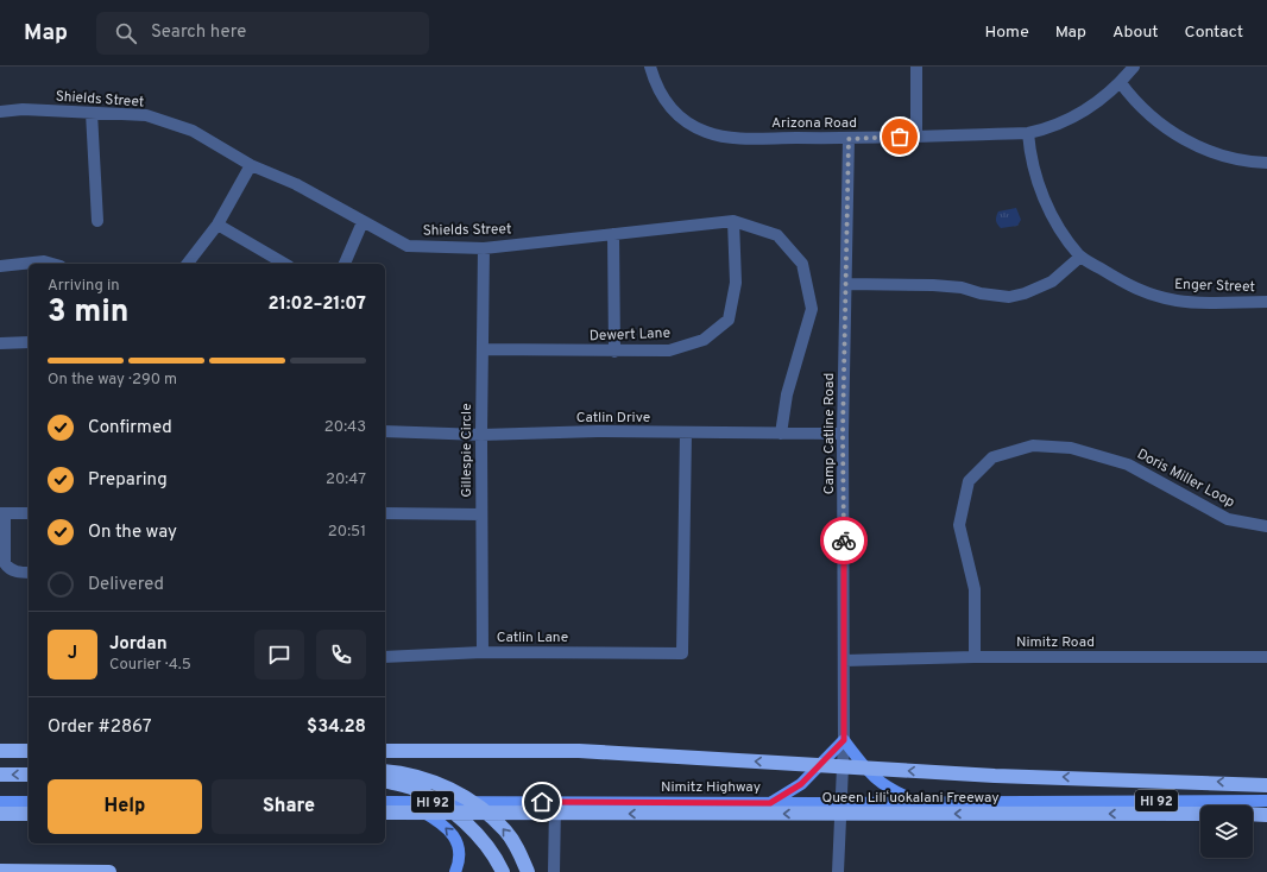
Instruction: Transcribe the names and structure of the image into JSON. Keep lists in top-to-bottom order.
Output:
{
  "streets": {
    "highway": ["Queen Liliʻuokalani Freeway"],
    "main road": ["Nimitz Highway", "HI 92"],
    "street": [
      "Shields Street",
      "Arizona Road",
      "Enger Street",
      "Dewert Lane",
      "Catlin Drive",
      "Camp Catline Road",
      "Gillespie Circle",
      "Doris Miller Loop",
      "Catlin Lane",
      "Nimitz Road"
    ]
  },
  "crossings": [
    ["Shields Street", "Dewert Lane"],
    ["Shields Street", "Catlin Drive"],
    ["Shields Street", "Gillespie Circle"],
    ["Arizona Road", "Enger Street"],
    ["Arizona Road", "Camp Catline Road"],
    ["Dewert Lane", "Gillespie Circle"],
    ["Catlin Drive", "Camp Catline Road"],
    ["Catlin Drive", "Gillespie Circle"],
    ["Catlin Drive", "Catlin Lane"],
    ["Camp Catline Road", "Nimitz Road"],
    ["Camp Catline Road", "Nimitz Highway"],
    ["Gillespie Circle", "Catlin Lane"],
    ["Doris Miller Loop", "Nimitz Road"]
  ],
  "page": {
    "header": "Map",
    "search": "Search here",
    "nav": [
      "Home",
      "Map",
      "About",
      "Contact"
    ],
    "heading": ["3 min", "Arriving in", "21:02–21:07"],
    "panel": [
      "Jordan",
      "Courier · 4.5",
      "Order #2867",
      "$34.28"
    ],
    "bar": "On the way · 290 m",
    "list": [
      ["Confirmed", "20:43"],
      ["Preparing", "20:47"],
      ["On the way", "20:51"],
      "Delivered"
    ],
    "round": "J",
    "buttons": ["Help", "Share"]
  }
}
